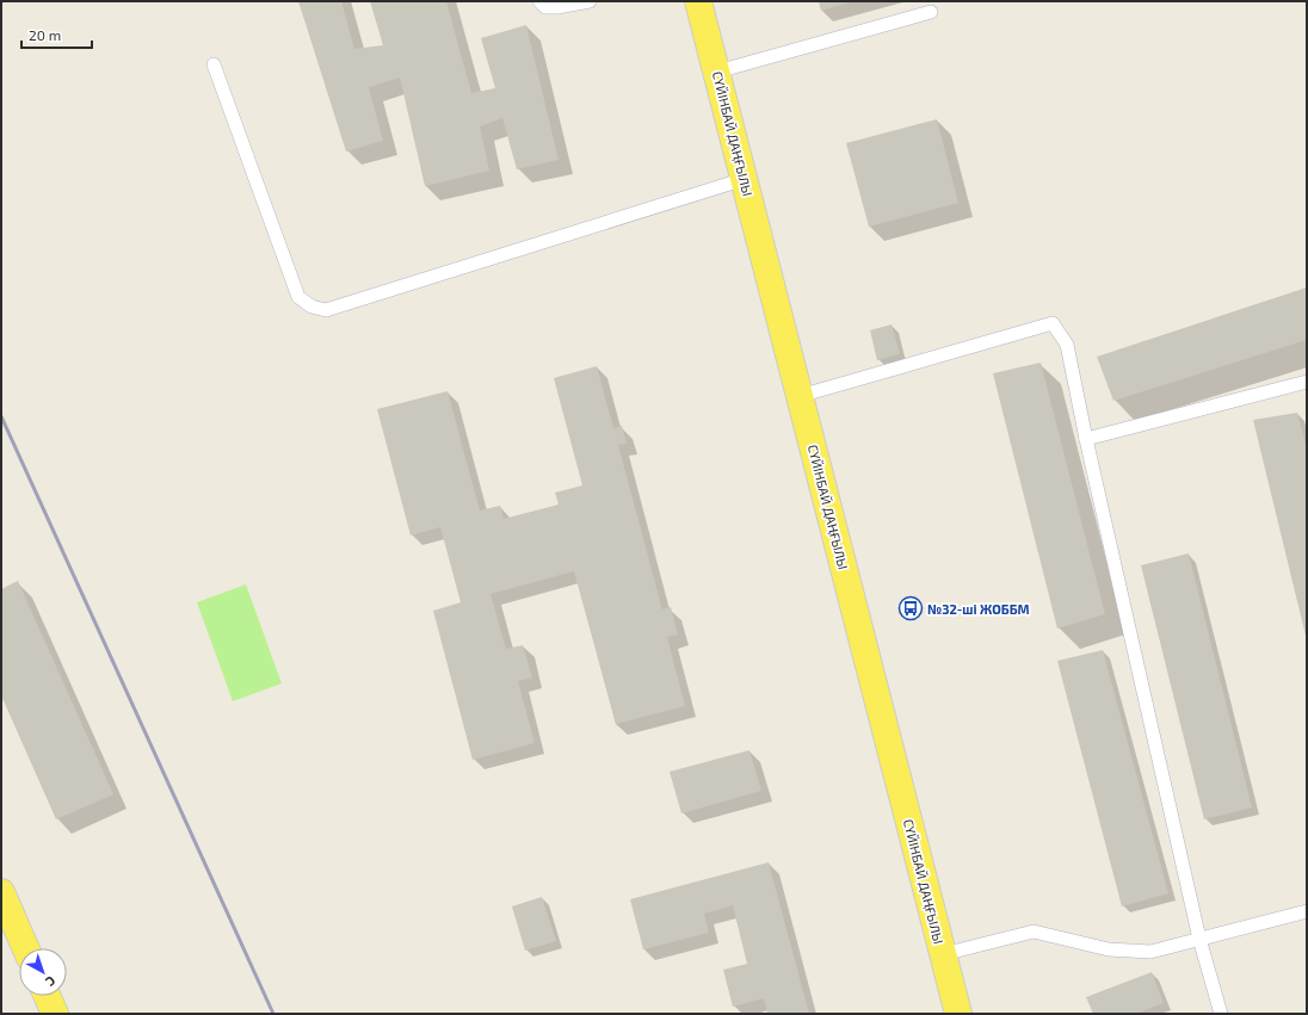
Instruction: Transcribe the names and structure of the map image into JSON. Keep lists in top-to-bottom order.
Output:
{
  "streets": {
    "main road": ["СҮЙІНБАЙ ДАҢҒЫЛЫ"]
  },
  "places": {
    "bus stop": ["№32-ші ЖОББМ"]
  },
  "scale_bar": "20 m",
  "north": "bottom right"
}
